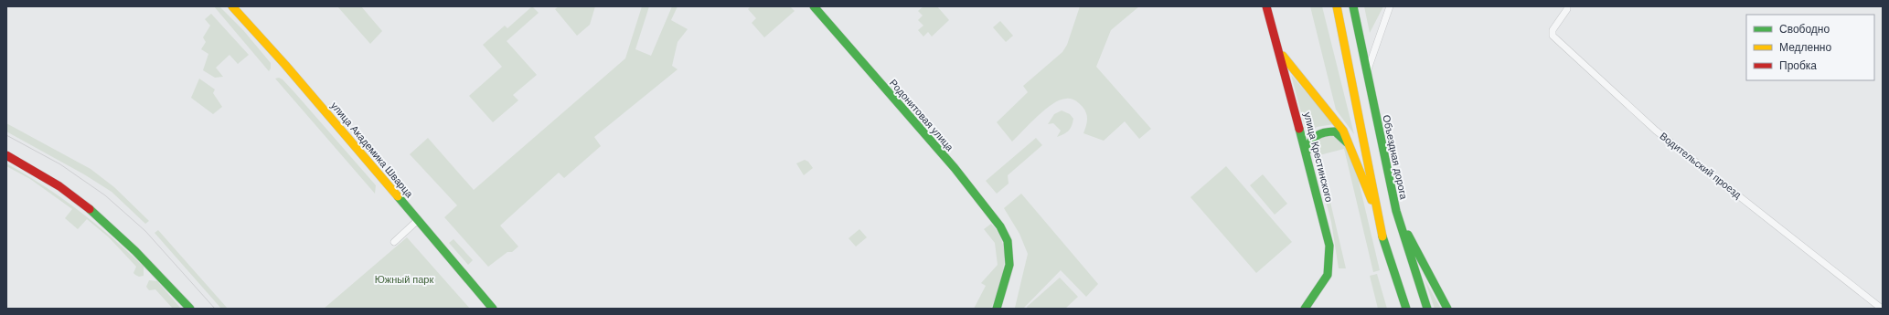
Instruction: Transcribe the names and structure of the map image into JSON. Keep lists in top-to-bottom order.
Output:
{
  "streets": {
    "street": [
      "Родонитовая улица",
      "улица Академика Шварца",
      "улица Крестинского",
      "Объездная дорога",
      "Водительский проезд"
    ]
  },
  "parks": ["Южный парк"],
  "legend": ["Свободно", "Медленно", "Пробка"]
}
